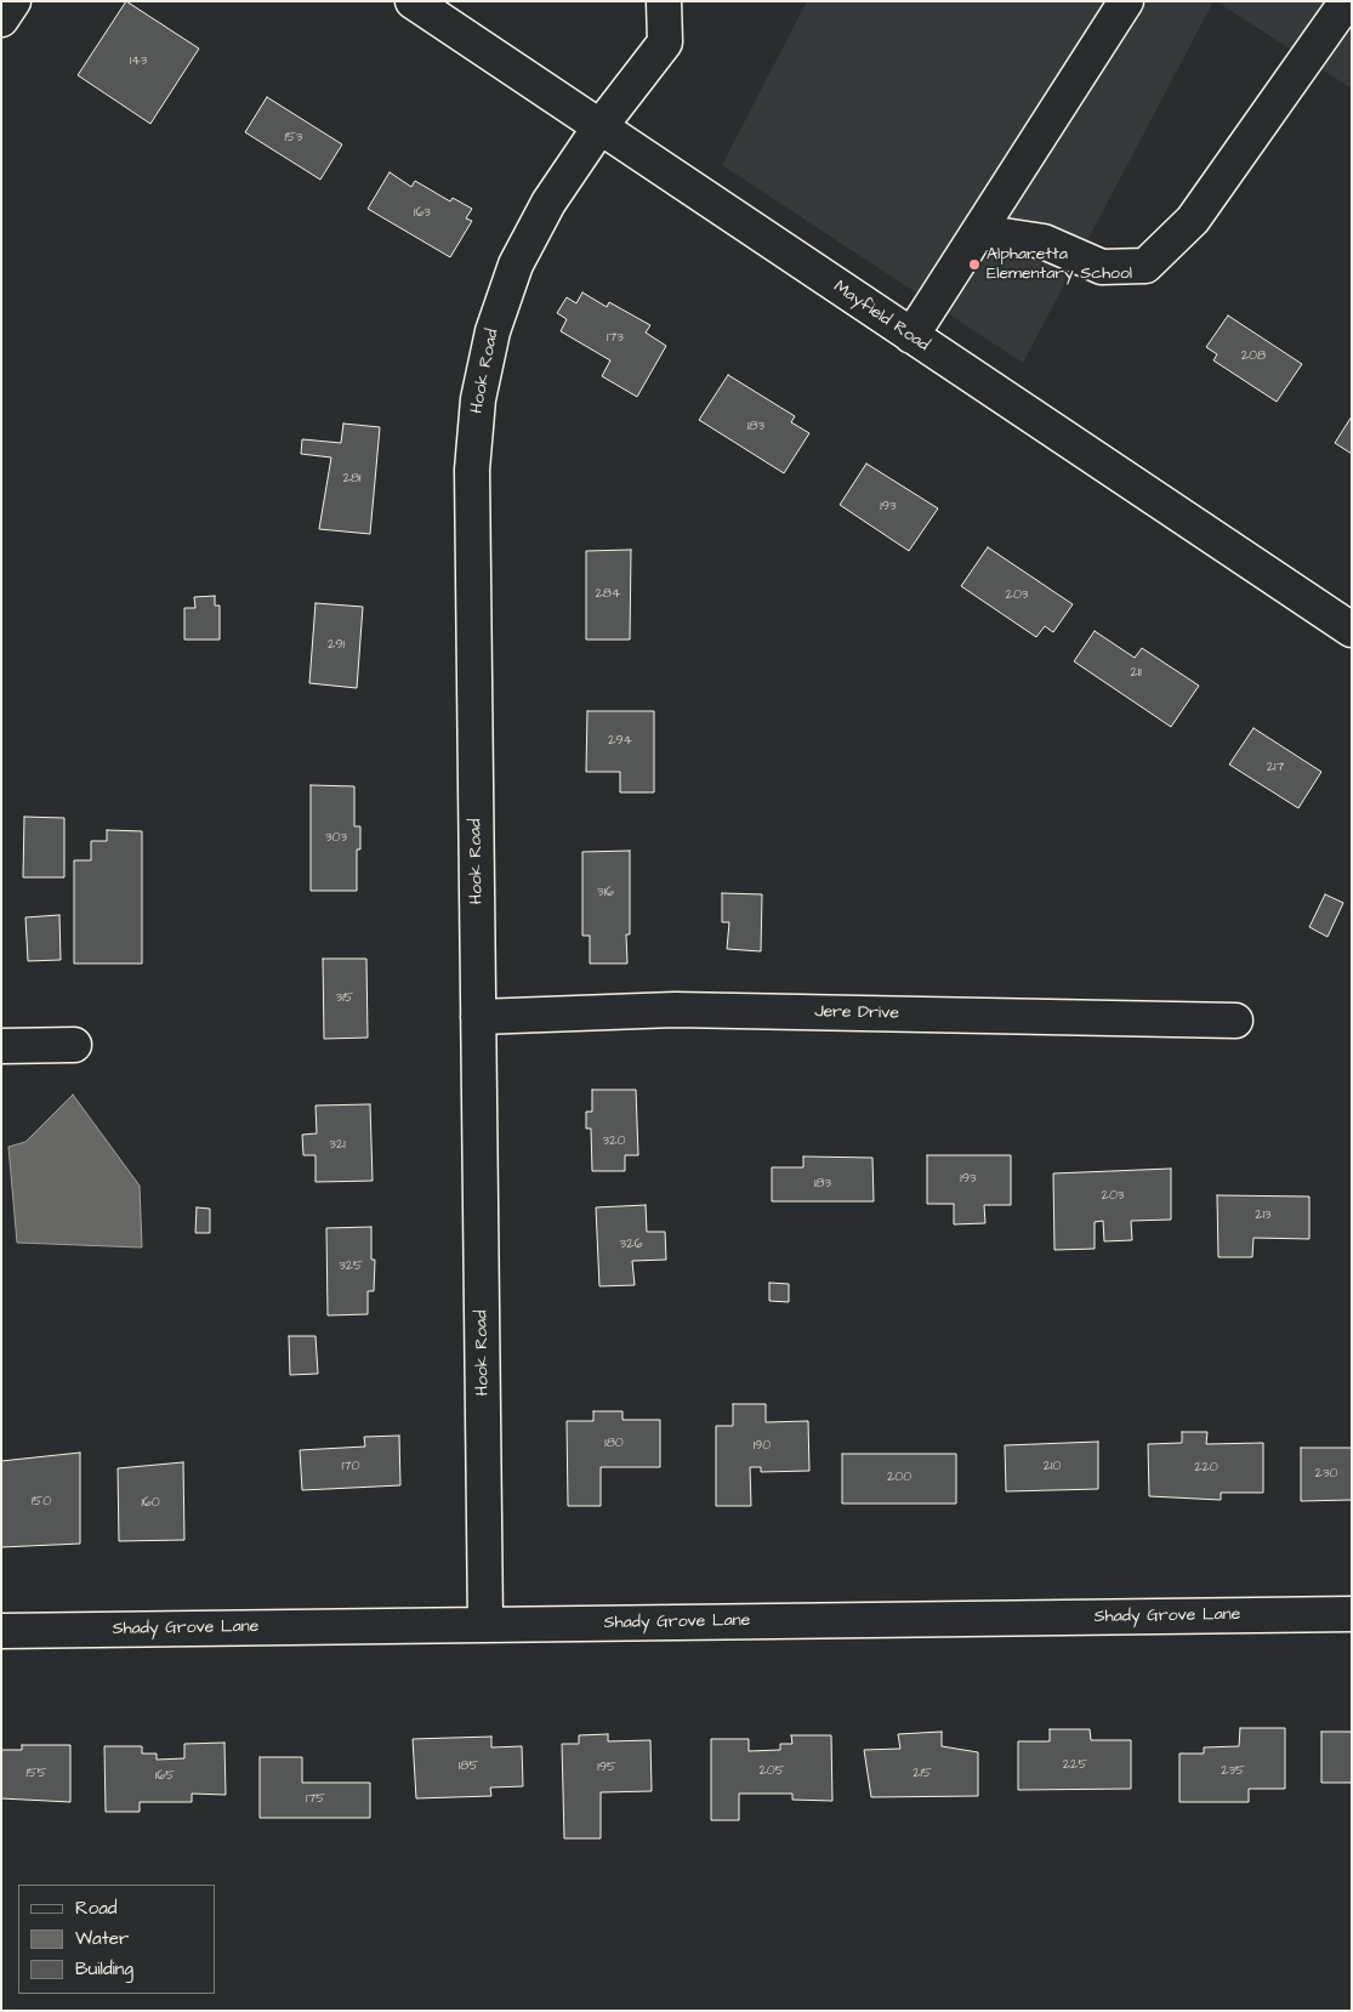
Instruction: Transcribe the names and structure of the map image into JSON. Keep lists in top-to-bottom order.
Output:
{
  "streets": {
    "street": [
      "Mayfield Road",
      "Hook Road",
      "Jere Drive",
      "Shady Grove Lane"
    ]
  },
  "crossings": [
    ["Mayfield Road", "Hook Road"],
    ["Hook Road", "Jere Drive"],
    ["Hook Road", "Shady Grove Lane"]
  ],
  "places": ["Alpharetta Elementary School"],
  "house_numbers": [
    "143",
    "153",
    "163",
    "173",
    "208",
    "183",
    "281",
    "193",
    "284",
    "203",
    "291",
    "211",
    "294",
    "217",
    "303",
    "316",
    "315",
    "320",
    "321",
    "193",
    "183",
    "203",
    "213",
    "326",
    "325",
    "180",
    "190",
    "170",
    "210",
    "220",
    "230",
    "200",
    "150",
    "160",
    "225",
    "185",
    "195",
    "205",
    "235",
    "155",
    "215",
    "165",
    "175"
  ],
  "legend": ["Road", "Water", "Building"]
}
